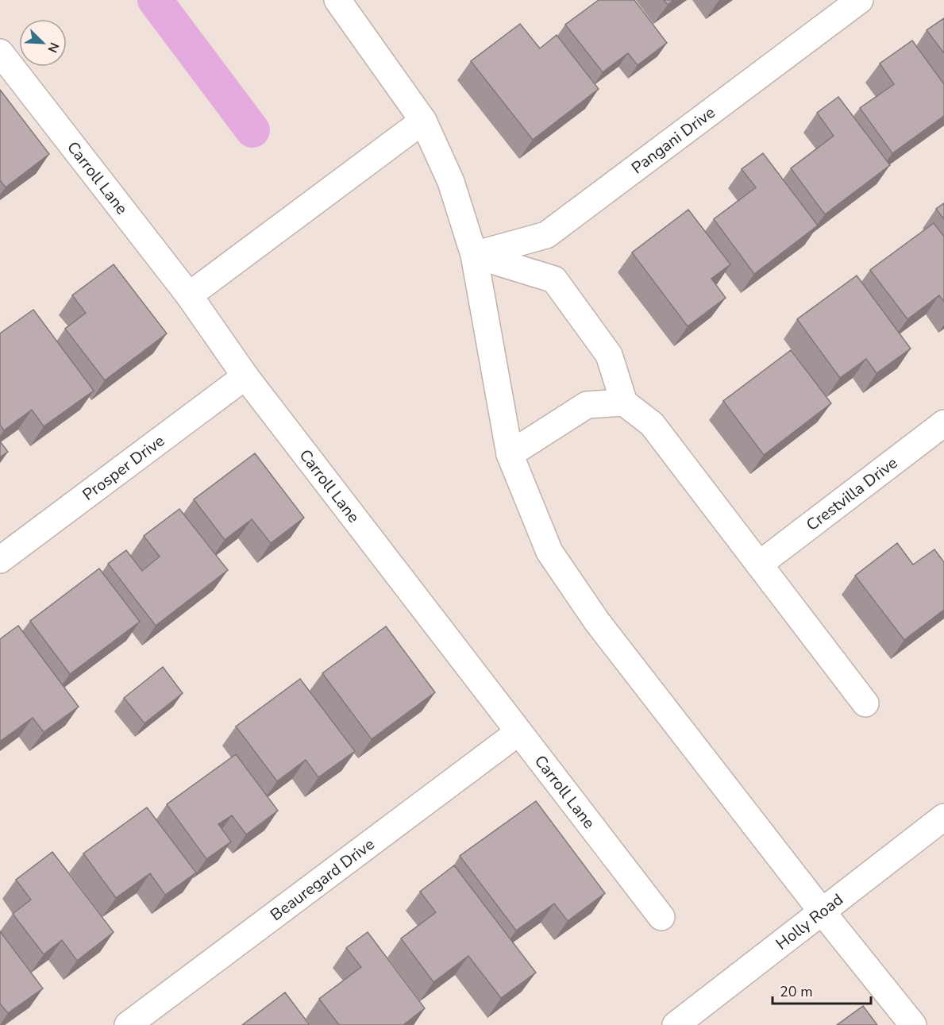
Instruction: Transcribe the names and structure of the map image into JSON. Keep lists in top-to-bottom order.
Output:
{
  "streets": {
    "street": [
      "Pangani Drive",
      "Carroll Lane",
      "Prosper Drive",
      "Crestvilla Drive",
      "Beauregard Drive",
      "Holly Road"
    ]
  },
  "crossings": [
    ["Carroll Lane", "Prosper Drive"],
    ["Carroll Lane", "Beauregard Drive"]
  ],
  "scale_bar": "20 m",
  "north": "bottom right"
}
